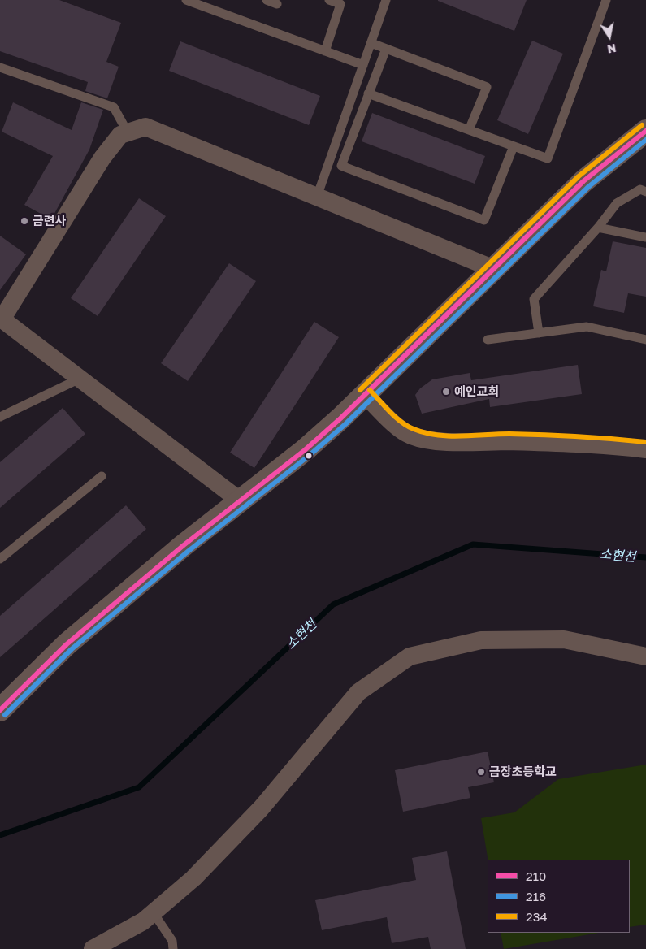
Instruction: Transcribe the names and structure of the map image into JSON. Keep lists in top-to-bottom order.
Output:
{
  "water": ["소현천"],
  "places": ["금련사", "예인교회", "금장초등학교"],
  "lines": ["transit line 234", "transit line 210", "transit line 216"],
  "legend": ["210", "216", "234"],
  "north": "bottom"
}
